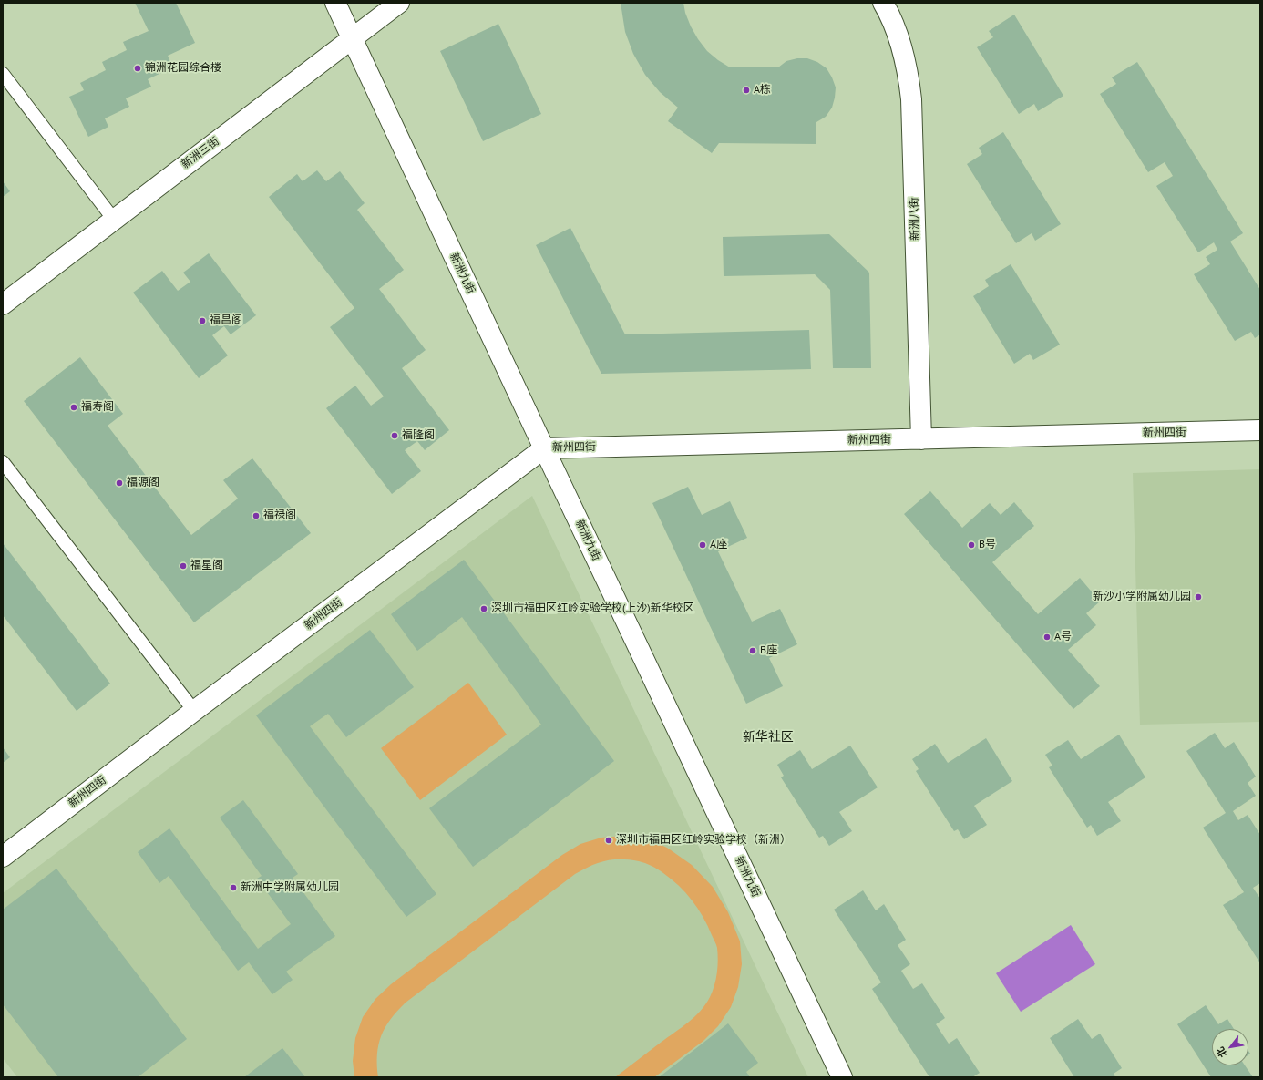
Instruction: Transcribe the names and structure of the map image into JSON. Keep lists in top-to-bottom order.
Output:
{
  "streets": {
    "street": [
      "新洲三街",
      "新洲八街",
      "新洲九街",
      "新州四街"
    ]
  },
  "crossings": [
    ["新洲三街", "新洲九街"],
    ["新洲八街", "新州四街"],
    ["新洲九街", "新州四街"]
  ],
  "districts": ["新华社区"],
  "places": [
    "锦洲花园综合楼",
    "A栋",
    "福昌阁",
    "福寿阁",
    "福隆阁",
    "福源阁",
    "福禄阁",
    "A座",
    "B号",
    "福星阁",
    "新沙小学附属幼儿园",
    "深圳市福田区红岭实验学校(上沙)新华校区",
    "A号",
    "B座",
    "深圳市福田区红岭实验学校（新洲）",
    "新洲中学附属幼儿园"
  ],
  "north": "bottom left"
}
